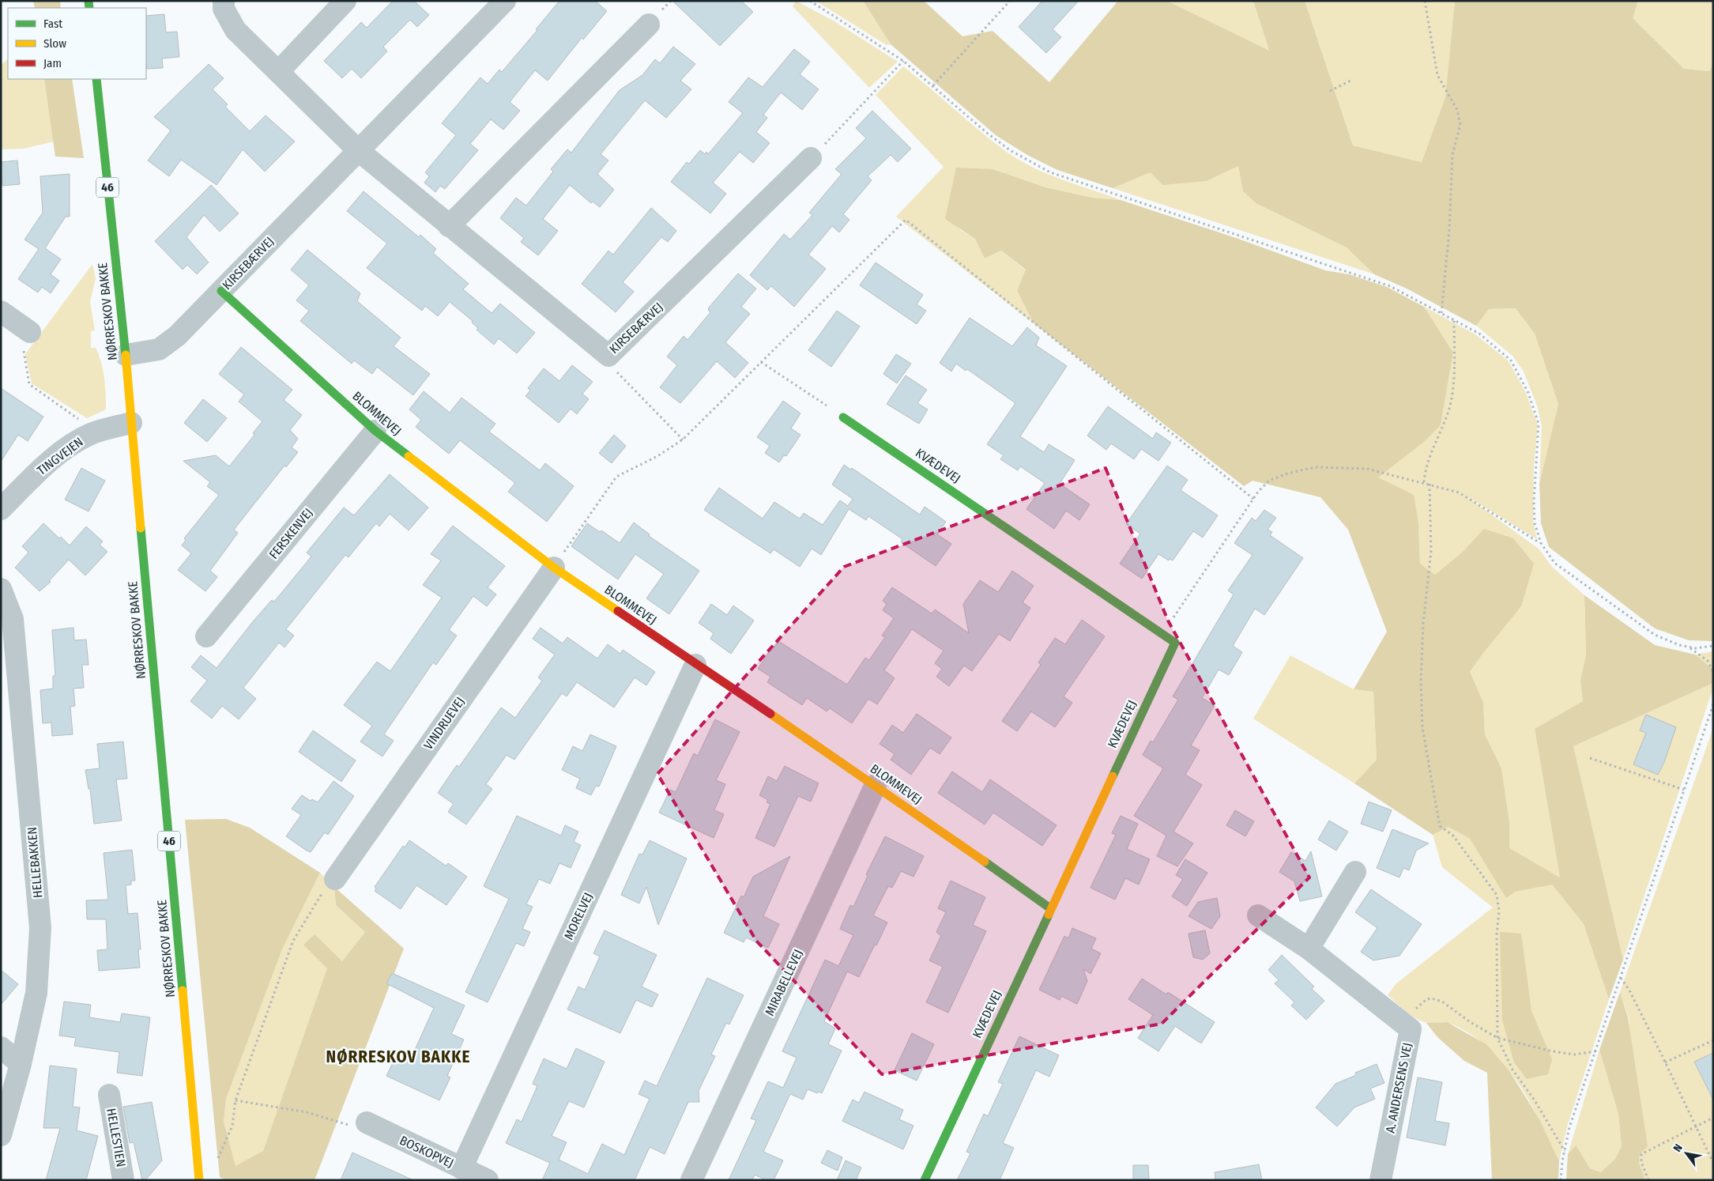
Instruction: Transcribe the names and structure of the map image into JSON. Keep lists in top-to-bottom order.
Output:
{
  "streets": {
    "street": [
      "46",
      "KIRSEBÆRVEJ",
      "NØRRESKOV BAKKE",
      "BLOMMEVEJ",
      "TINGVEJEN",
      "KVÆDEVEJ",
      "FERSKENVEJ",
      "VINDRUEVEJ",
      "HELLEBAKKEN",
      "MORELVEJ",
      "MIRABELLEVEJ",
      "A. ANDERSENS VEJ",
      "HELLESTIEN",
      "BOSKOPVEJ"
    ]
  },
  "crossings": [
    ["KIRSEBÆRVEJ", "NØRRESKOV BAKKE"],
    ["KIRSEBÆRVEJ", "BLOMMEVEJ"],
    ["NØRRESKOV BAKKE", "TINGVEJEN"],
    ["BLOMMEVEJ", "KVÆDEVEJ"],
    ["BLOMMEVEJ", "FERSKENVEJ"],
    ["BLOMMEVEJ", "VINDRUEVEJ"],
    ["BLOMMEVEJ", "MORELVEJ"],
    ["BLOMMEVEJ", "MIRABELLEVEJ"],
    ["MORELVEJ", "BOSKOPVEJ"]
  ],
  "districts": ["NØRRESKOV BAKKE"],
  "legend": ["Fast", "Slow", "Jam"],
  "north": "top left"
}
